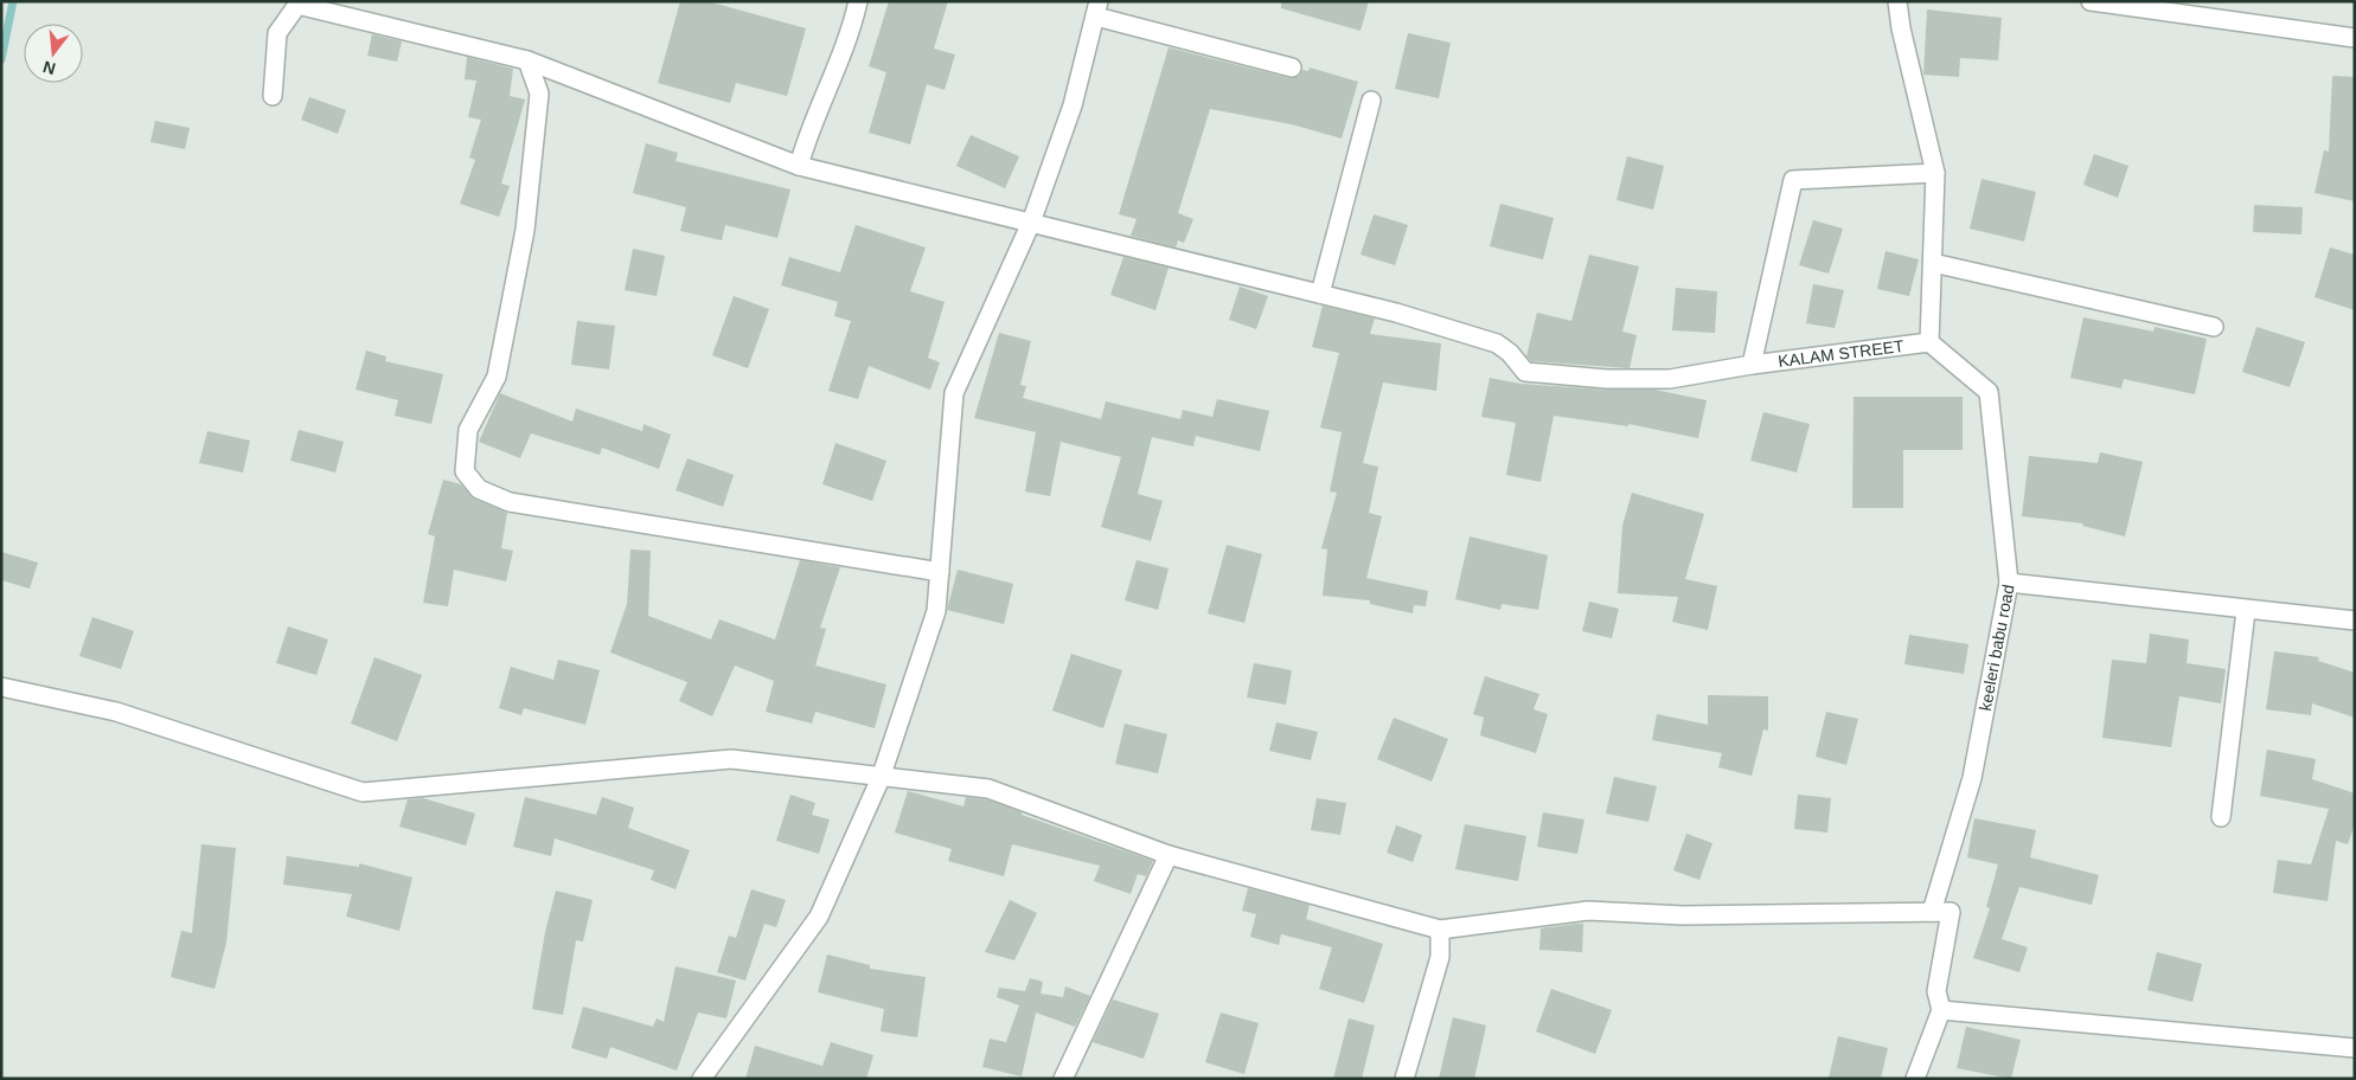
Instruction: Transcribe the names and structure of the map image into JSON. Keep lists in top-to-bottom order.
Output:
{
  "streets": {
    "street": ["KALAM STREET", "keeleri babu road"]
  },
  "north": "bottom"
}
